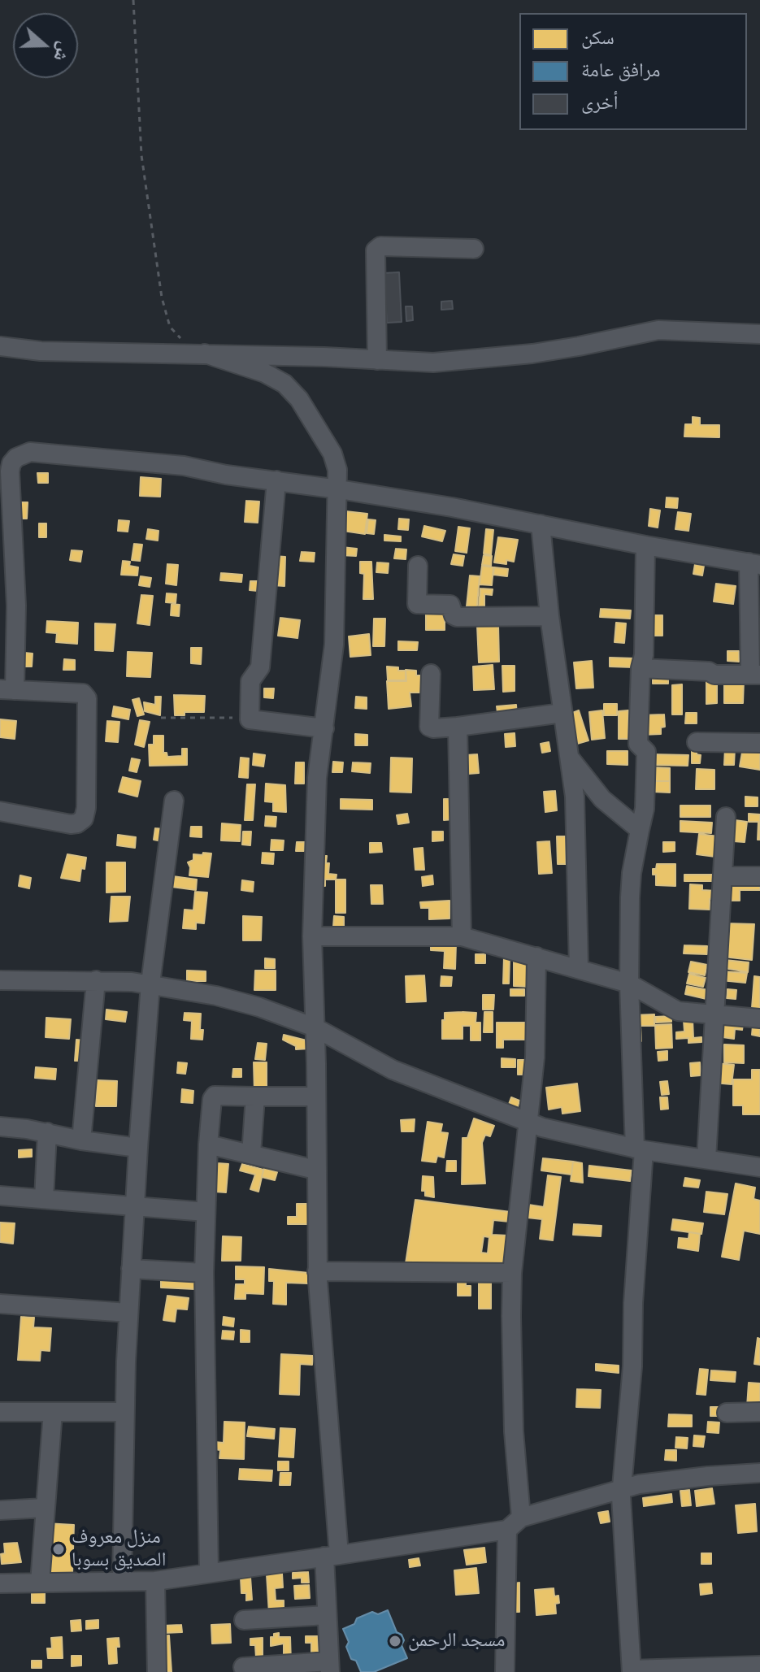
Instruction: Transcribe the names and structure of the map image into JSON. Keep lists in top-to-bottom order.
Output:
{
  "places": ["منزل معروف الصديق بسوبا", "مسجد الرحمن"],
  "legend": ["سكن", "مرافق عامة", "أخرى"],
  "north": "right"
}
